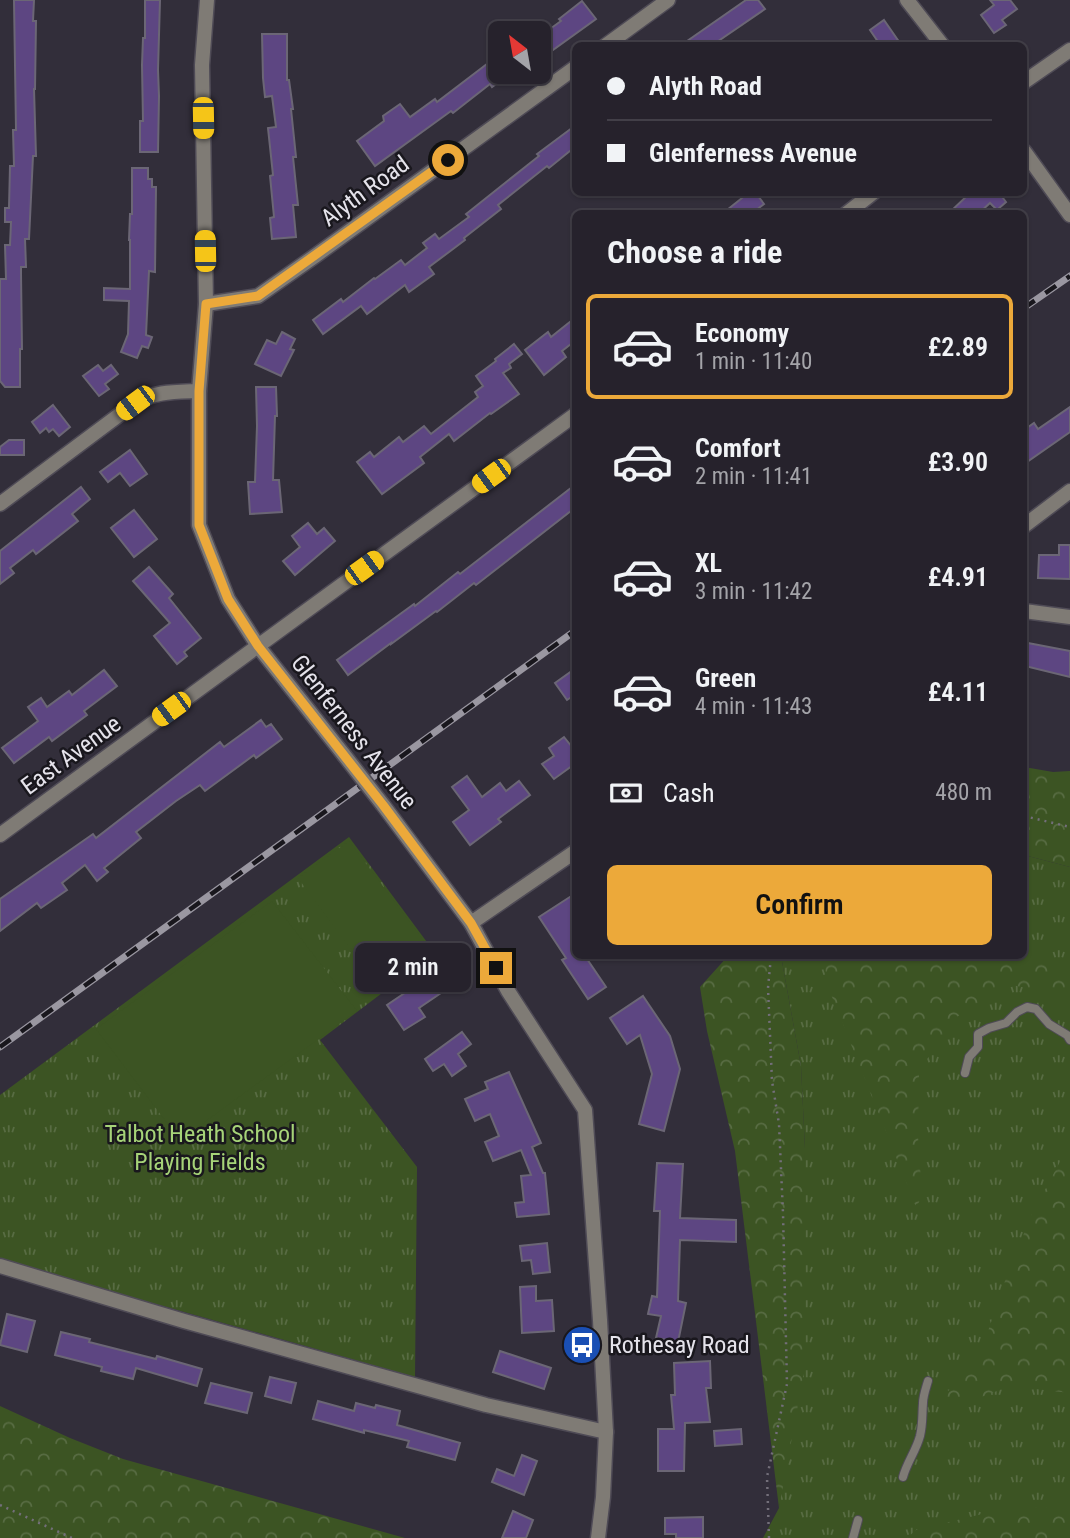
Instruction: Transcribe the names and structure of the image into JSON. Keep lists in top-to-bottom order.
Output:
{
  "streets": {
    "street": ["Alyth Road", "Glenferness Avenue", "East Avenue"]
  },
  "crossings": [
    ["Alyth Road", "Glenferness Avenue"],
    ["Glenferness Avenue", "East Avenue"]
  ],
  "parks": ["Talbot Heath School Playing Fields"],
  "places": {
    "bus stop": ["Rothesay Road"]
  },
  "north": "top left",
  "page": {
    "banner": ["Alyth Road", "Glenferness Avenue"],
    "heading": "Choose a ride",
    "list": [
      {
        "name": "Economy",
        "note": "1 min · 11:40",
        "value": "£2.89"
      },
      {
        "name": "Comfort",
        "note": "2 min · 11:41",
        "value": "£3.90"
      },
      {
        "name": "XL",
        "note": "3 min · 11:42",
        "value": "£4.91"
      },
      {
        "name": "Green",
        "note": "4 min · 11:43",
        "value": "£4.11"
      }
    ],
    "pay": ["Cash", "480 m"],
    "buttons": "Confirm",
    "bubble": "2 min"
  }
}
